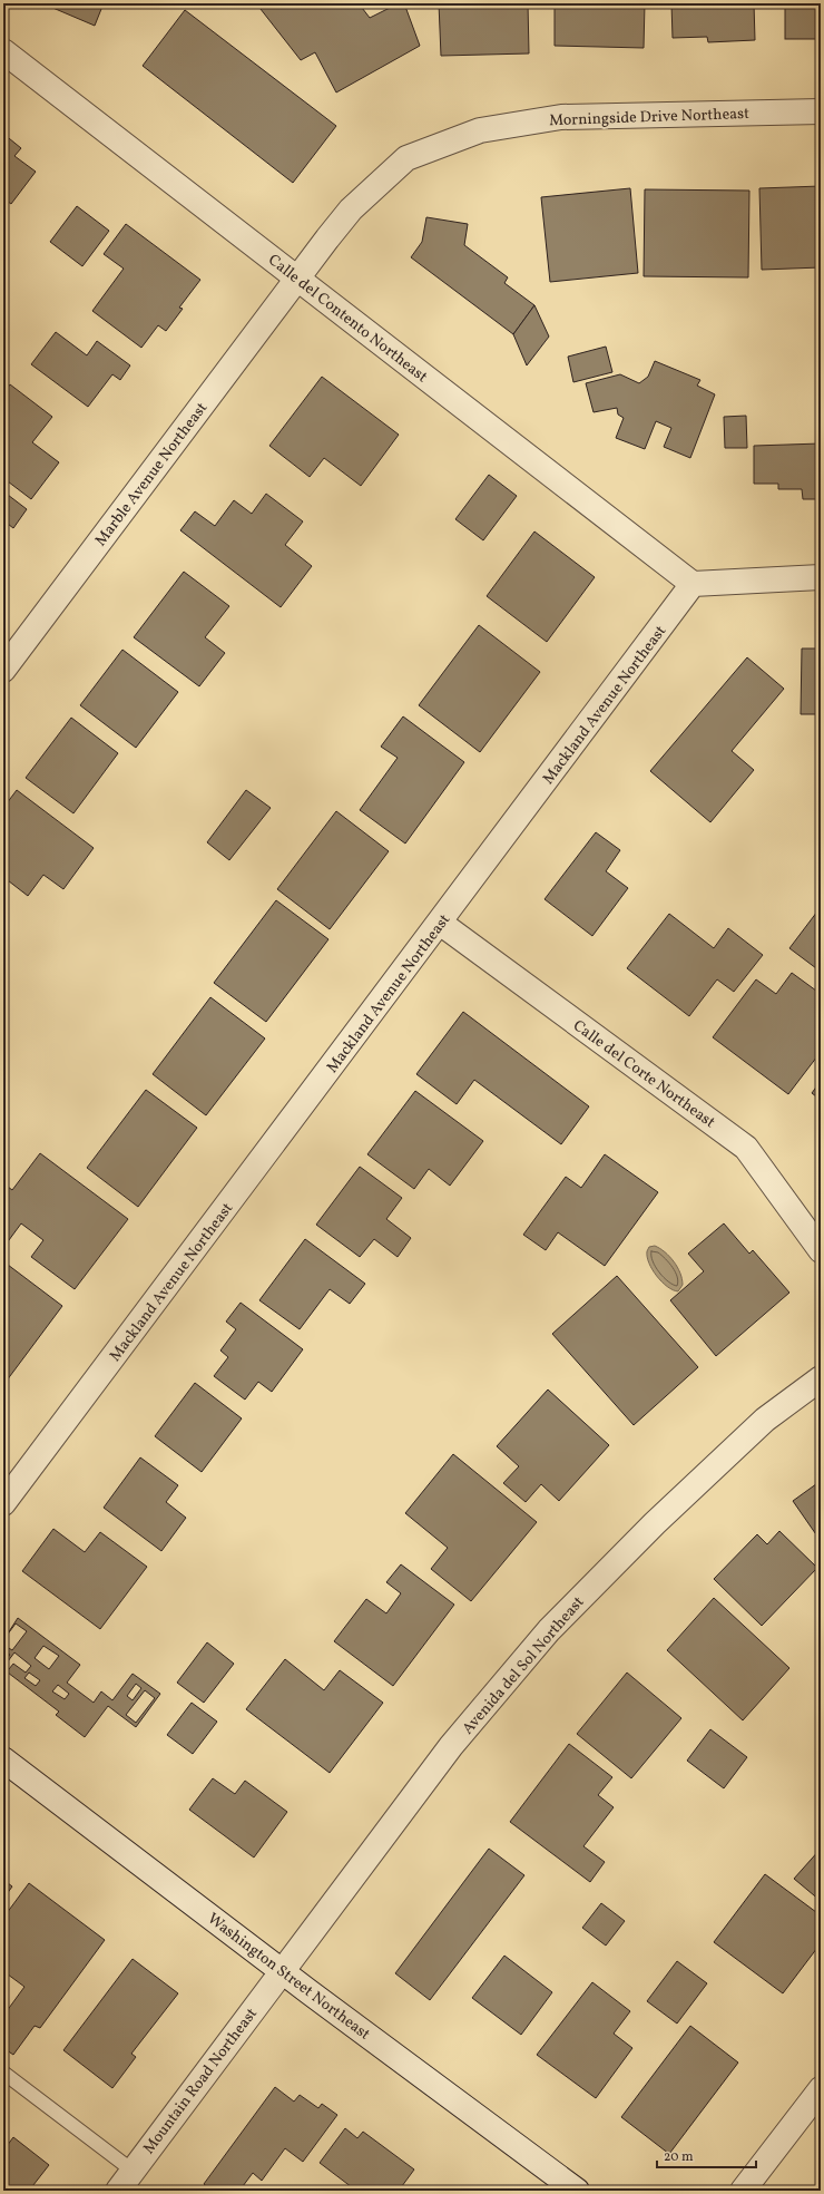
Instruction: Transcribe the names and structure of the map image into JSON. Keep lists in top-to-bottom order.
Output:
{
  "streets": {
    "street": [
      "Morningside Drive Northeast",
      "Calle del Contento Northeast",
      "Marble Avenue Northeast",
      "Mackland Avenue Northeast",
      "Calle del Corte Northeast",
      "Avenida del Sol Northeast",
      "Washington Street Northeast",
      "Mountain Road Northeast"
    ]
  },
  "crossings": [
    ["Morningside Drive Northeast", "Calle del Contento Northeast"],
    ["Morningside Drive Northeast", "Marble Avenue Northeast"],
    ["Calle del Contento Northeast", "Marble Avenue Northeast"],
    ["Calle del Contento Northeast", "Mackland Avenue Northeast"],
    ["Mackland Avenue Northeast", "Calle del Corte Northeast"],
    ["Avenida del Sol Northeast", "Washington Street Northeast"],
    ["Avenida del Sol Northeast", "Mountain Road Northeast"],
    ["Washington Street Northeast", "Mountain Road Northeast"]
  ],
  "scale_bar": "20 m"
}
